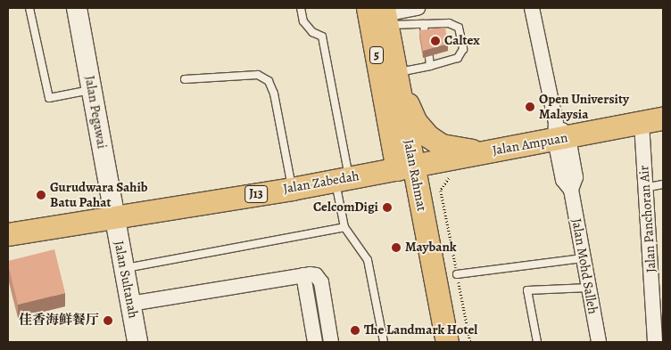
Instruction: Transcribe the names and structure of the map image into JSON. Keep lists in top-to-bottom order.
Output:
{
  "streets": {
    "main road": [
      "5",
      "Jalan Ampuan",
      "Jalan Rahmat",
      "Jalan Zabedah",
      "J13"
    ],
    "street": [
      "Jalan Pegawai",
      "Jalan Panchoran Air",
      "Jalan Mohd Salleh",
      "Jalan Sultanah"
    ]
  },
  "crossings": [
    ["Jalan Pegawai", "Jalan Zabedah"],
    ["Jalan Pegawai", "Jalan Sultanah"],
    ["Jalan Ampuan", "Jalan Rahmat"],
    ["Jalan Ampuan", "Jalan Zabedah"],
    ["Jalan Ampuan", "Jalan Panchoran Air"],
    ["Jalan Ampuan", "Jalan Mohd Salleh"],
    ["Jalan Rahmat", "Jalan Zabedah"],
    ["Jalan Zabedah", "Jalan Sultanah"]
  ],
  "places": [
    "Caltex",
    "Open University Malaysia",
    "Gurudwara Sahib Batu Pahat",
    "CelcomDigi",
    "Maybank",
    "佳香海鲜餐厅",
    "The Landmark Hotel"
  ]
}
